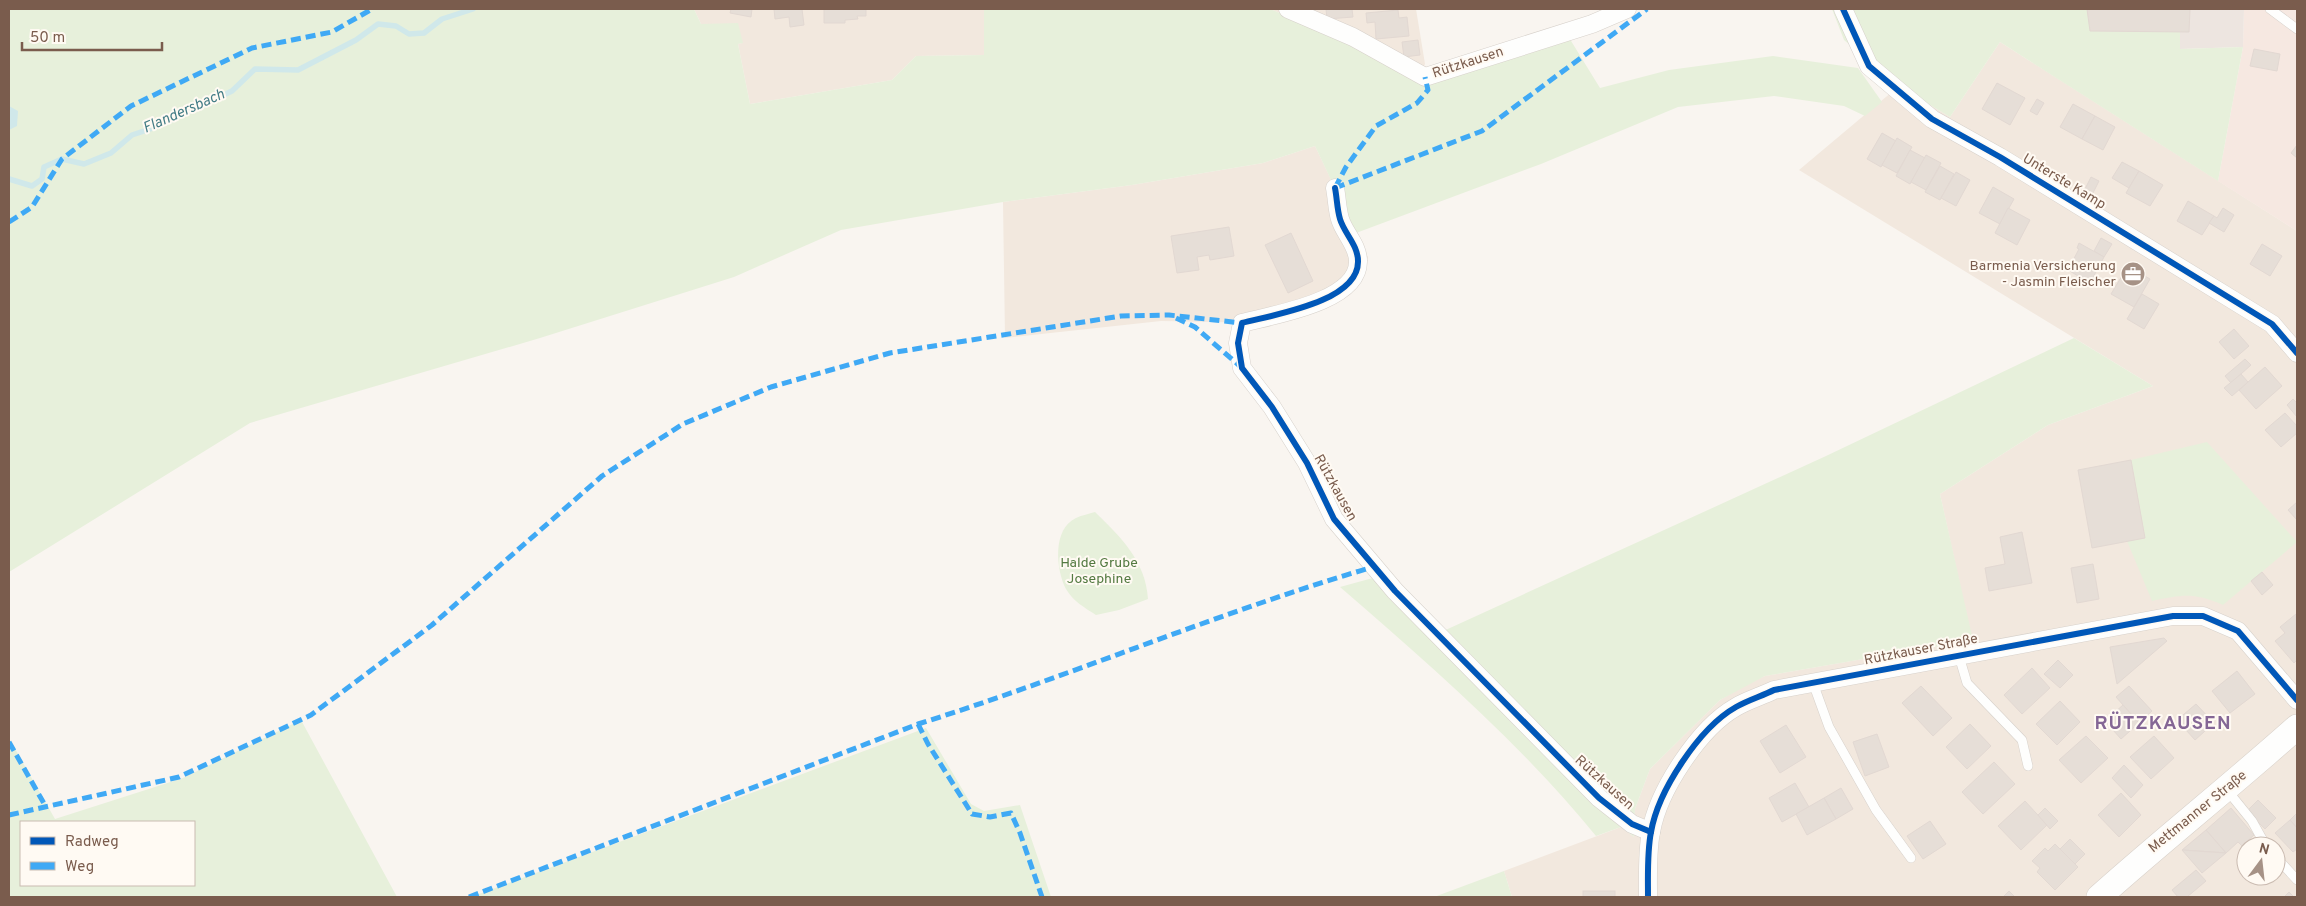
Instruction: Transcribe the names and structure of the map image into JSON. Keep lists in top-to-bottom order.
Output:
{
  "streets": {
    "street": [
      "Rützkausen",
      "Unterste Kamp",
      "Rützkauser Straße",
      "Mettmanner Straße"
    ]
  },
  "crossings": [
    ["Rützkausen", "Rützkauser Straße"]
  ],
  "districts": ["RÜTZKAUSEN"],
  "water": ["Flandersbach"],
  "parks": ["Halde Grube Josephine"],
  "places": {
    "office": ["Barmenia Versicherung - Jasmin Fleischer"]
  },
  "legend": ["Radweg", "Weg"],
  "scale_bar": "50 m",
  "north": "top"
}
